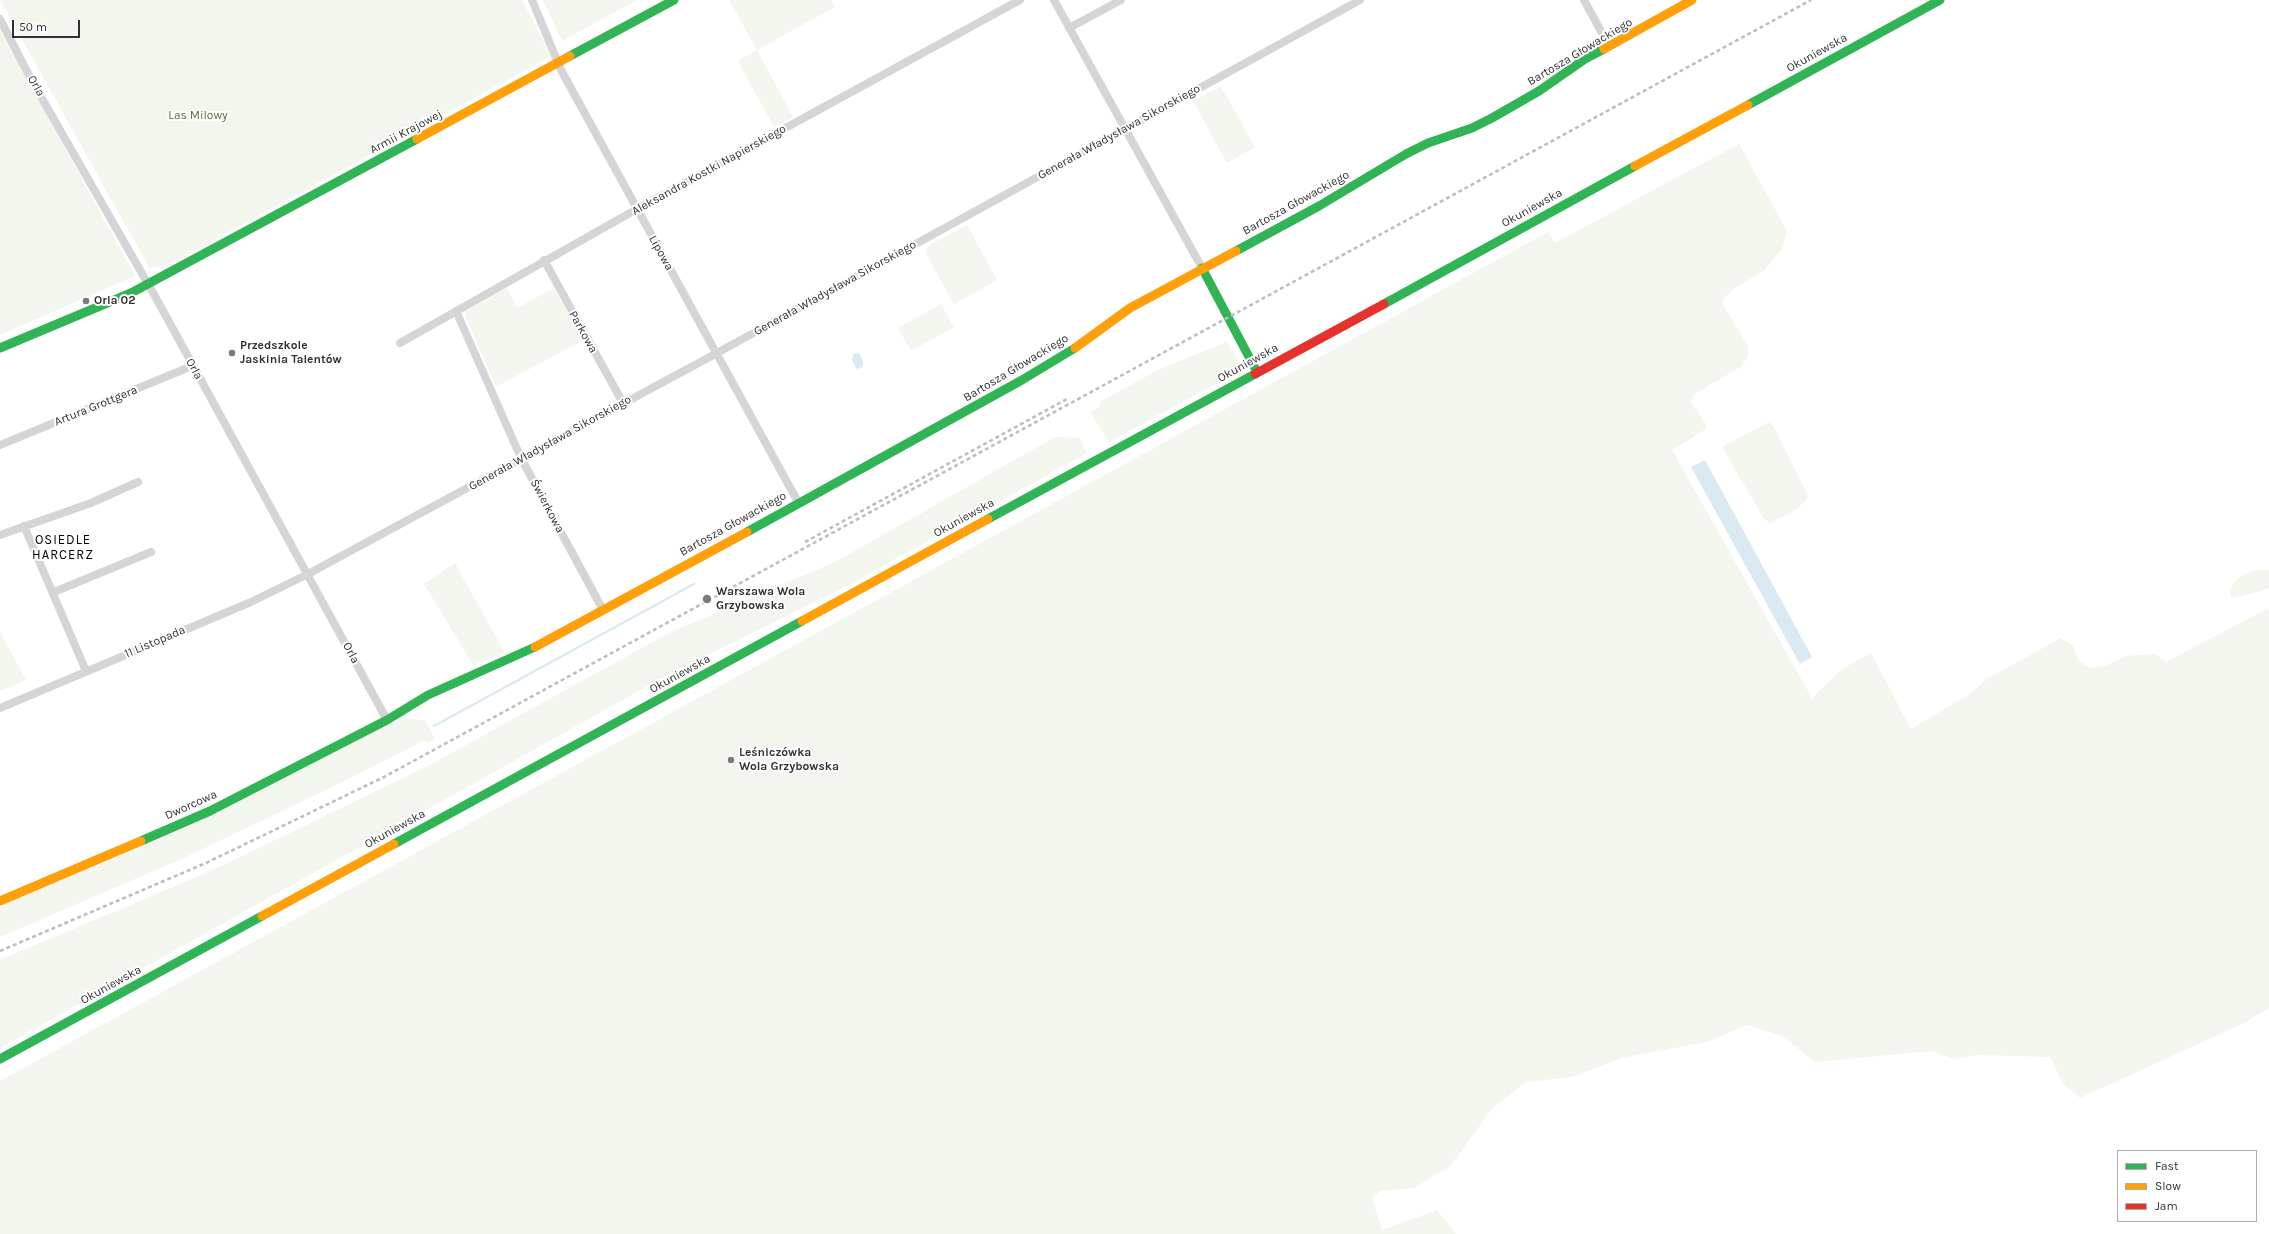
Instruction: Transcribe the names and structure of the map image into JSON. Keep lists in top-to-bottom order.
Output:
{
  "streets": {
    "street": [
      "Bartosza Głowackiego",
      "Okuniewska",
      "Orla",
      "Armii Krajowej",
      "Generała Władysława Sikorskiego",
      "Aleksandra Kostki Napierskiego",
      "Lipowa",
      "Parkowa",
      "Artura Grottgera",
      "Świerkowa",
      "11 Listopada",
      "Dworcowa"
    ]
  },
  "crossings": [
    ["Bartosza Głowackiego", "Orla"],
    ["Bartosza Głowackiego", "Lipowa"],
    ["Bartosza Głowackiego", "Świerkowa"],
    ["Bartosza Głowackiego", "Dworcowa"],
    ["Orla", "Armii Krajowej"],
    ["Orla", "Generała Władysława Sikorskiego"],
    ["Orla", "Artura Grottgera"],
    ["Orla", "11 Listopada"],
    ["Orla", "Dworcowa"],
    ["Armii Krajowej", "Lipowa"],
    ["Generała Władysława Sikorskiego", "Lipowa"],
    ["Generała Władysława Sikorskiego", "Parkowa"],
    ["Generała Władysława Sikorskiego", "Świerkowa"],
    ["Generała Władysława Sikorskiego", "11 Listopada"],
    ["Aleksandra Kostki Napierskiego", "Lipowa"],
    ["Aleksandra Kostki Napierskiego", "Parkowa"],
    ["Aleksandra Kostki Napierskiego", "Świerkowa"]
  ],
  "districts": ["OSIEDLE HARCERZ"],
  "parks": ["Las Milowy"],
  "places": [
    "Orla 02",
    "Przedszkole Jaskinia Talentów",
    "Warszawa Wola Grzybowska",
    "Leśniczówka Wola Grzybowska"
  ],
  "legend": ["Fast", "Slow", "Jam"],
  "scale_bar": "50 m"
}
